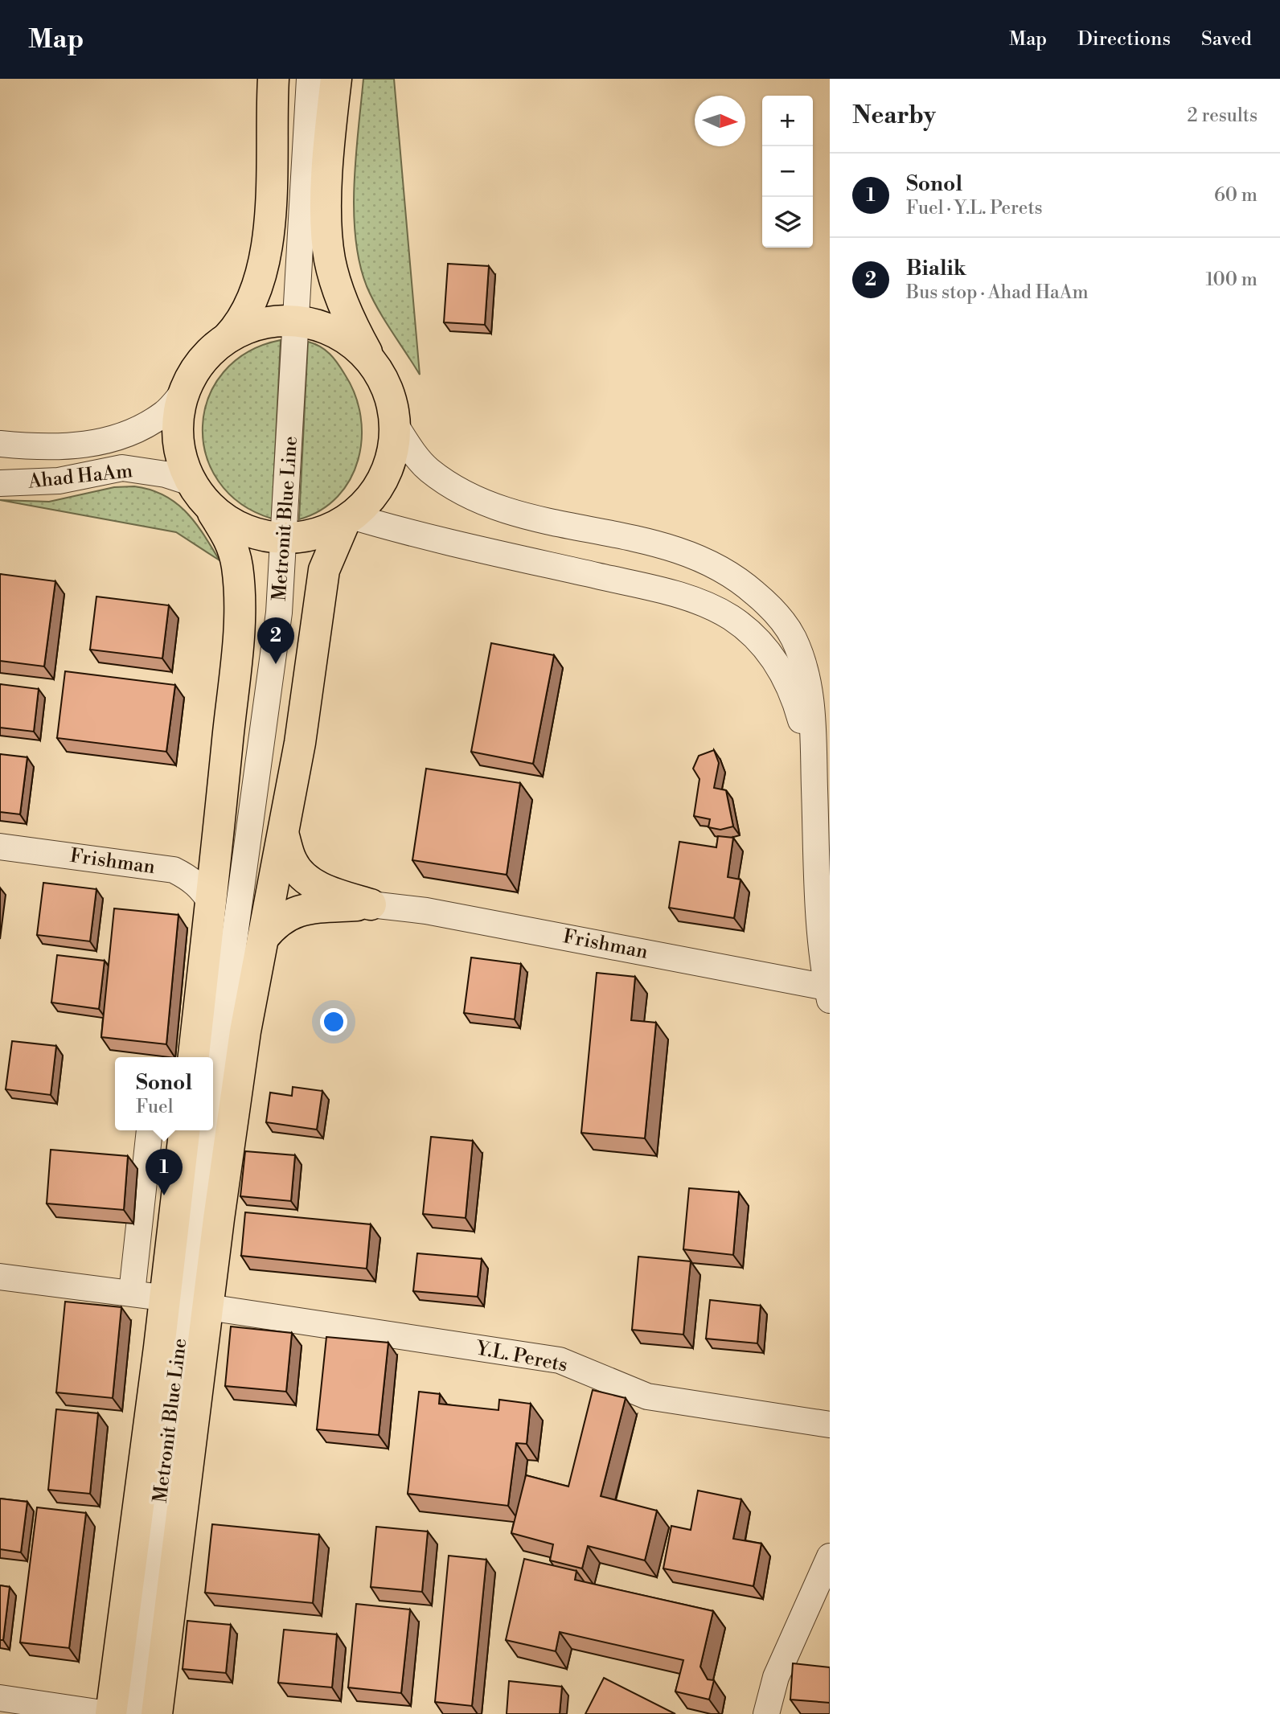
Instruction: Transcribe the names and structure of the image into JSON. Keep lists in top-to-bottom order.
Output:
{
  "streets": {
    "street": [
      "Ahad HaAm",
      "Metronit Blue Line",
      "Frishman",
      "Y.L. Perets"
    ]
  },
  "north": "right",
  "page": {
    "header": "Map",
    "nav": ["Map", "Directions", "Saved"],
    "heading": ["Nearby", "2 results"],
    "map_buttons": ["+", "−"],
    "list": [
      {
        "mark": "1",
        "name": "Sonol",
        "note": "Fuel · Y.L. Perets",
        "value": "60 m"
      },
      {
        "mark": "2",
        "name": "Bialik",
        "note": "Bus stop · Ahad HaAm",
        "value": "100 m"
      }
    ],
    "pins": ["2", "1"],
    "popup": ["Sonol", "Fuel"]
  }
}
